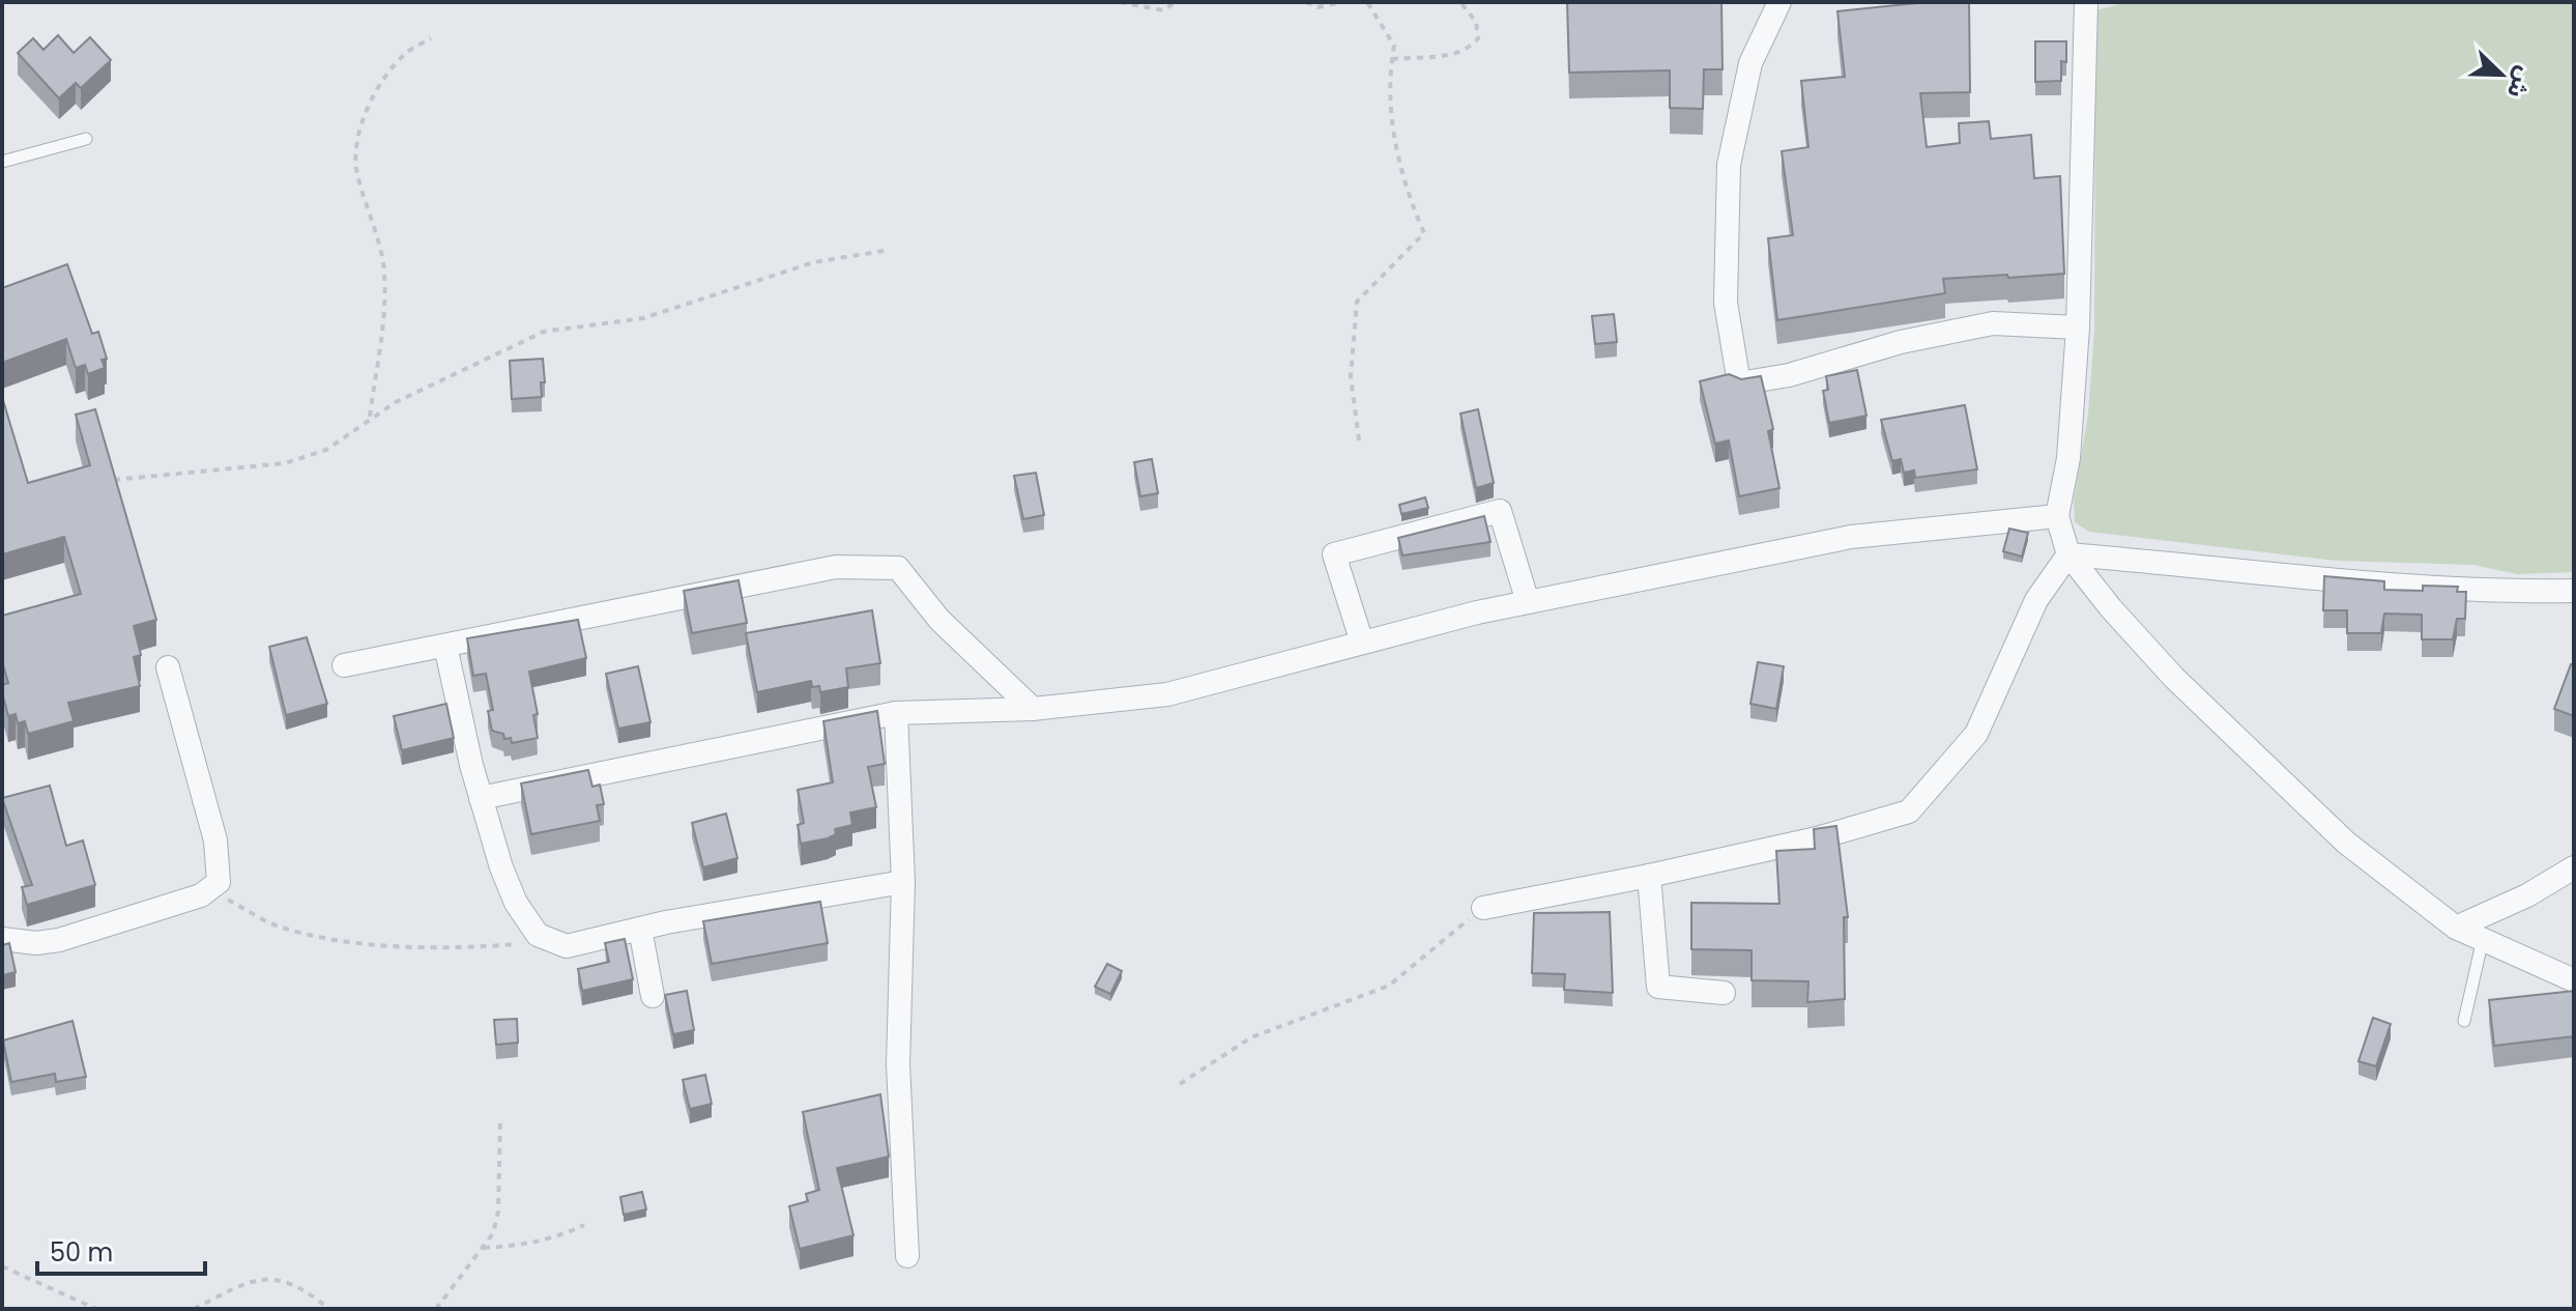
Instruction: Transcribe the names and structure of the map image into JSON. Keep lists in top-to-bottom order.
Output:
{
  "scale_bar": "50 m",
  "north": "bottom right"
}
